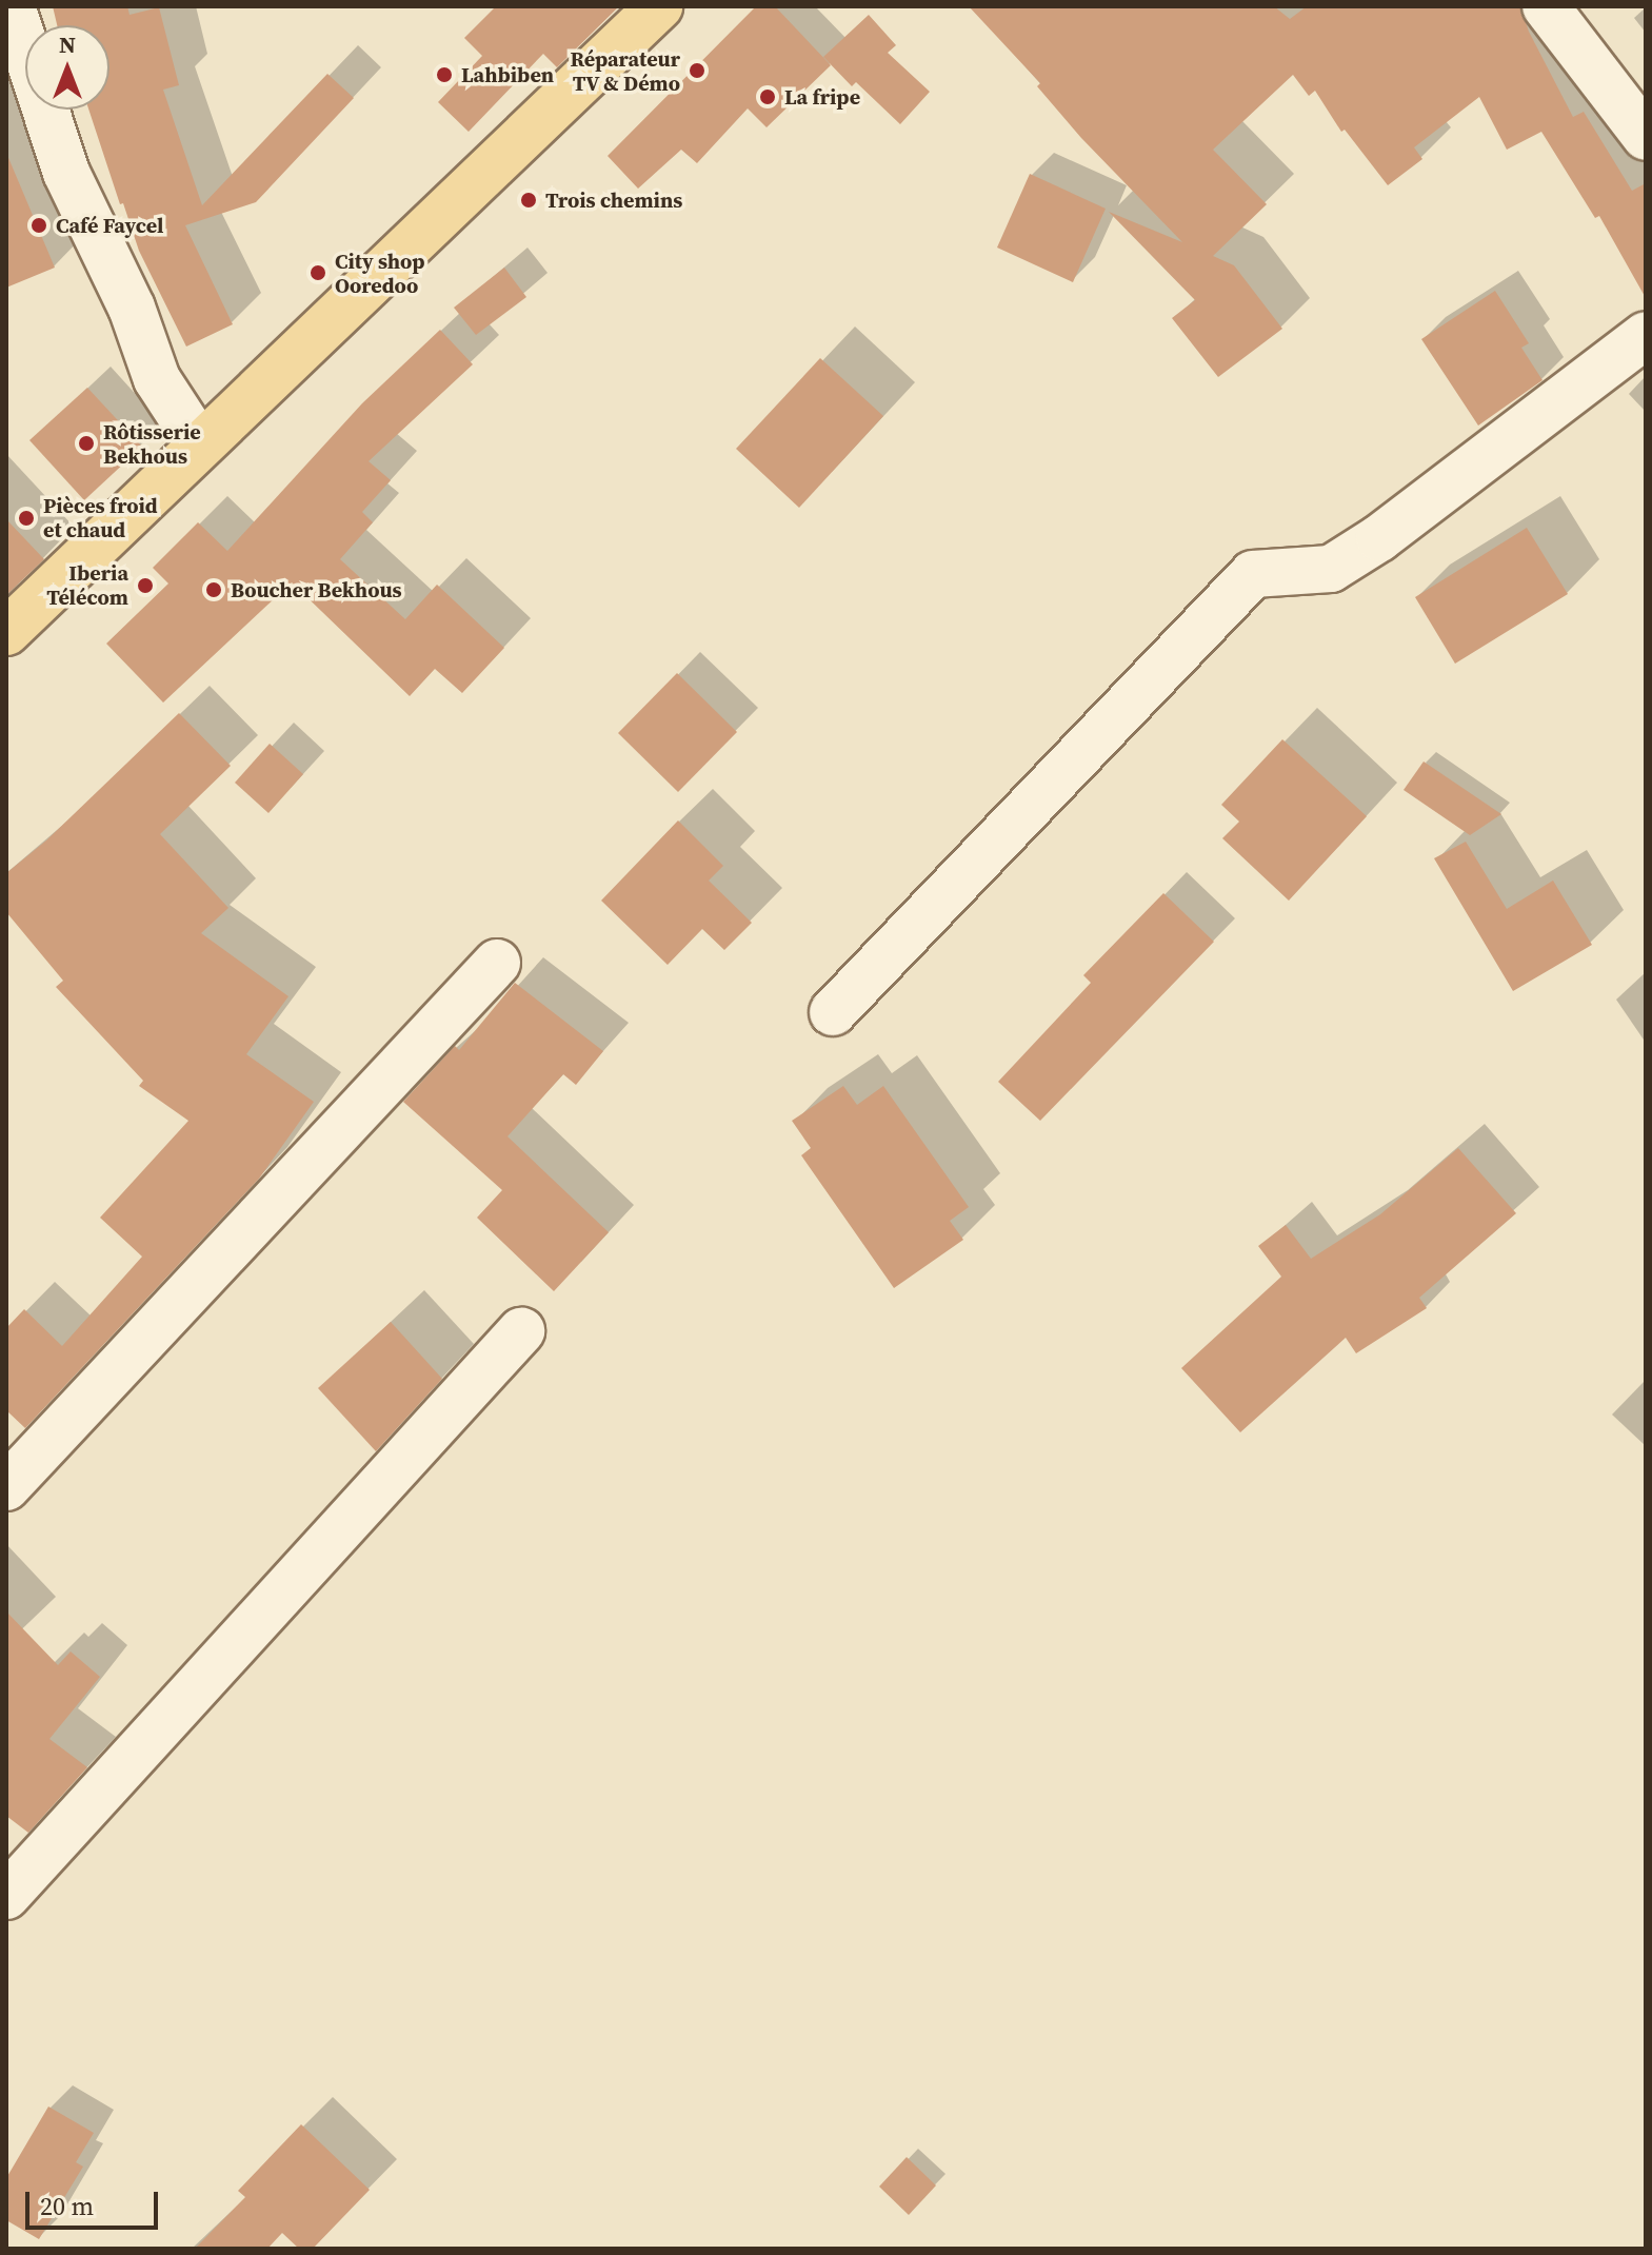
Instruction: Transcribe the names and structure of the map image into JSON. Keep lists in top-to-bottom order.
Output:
{
  "places": [
    "Réparateur TV & Démo",
    "Lahbiben",
    "La fripe",
    "Trois chemins",
    "Café Faycel",
    "City shop Ooredoo",
    "Rôtisserie Bekhous",
    "Pièces froid et chaud",
    "Iberia Télécom",
    "Boucher Bekhous"
  ],
  "scale_bar": "20 m",
  "north": "top"
}
